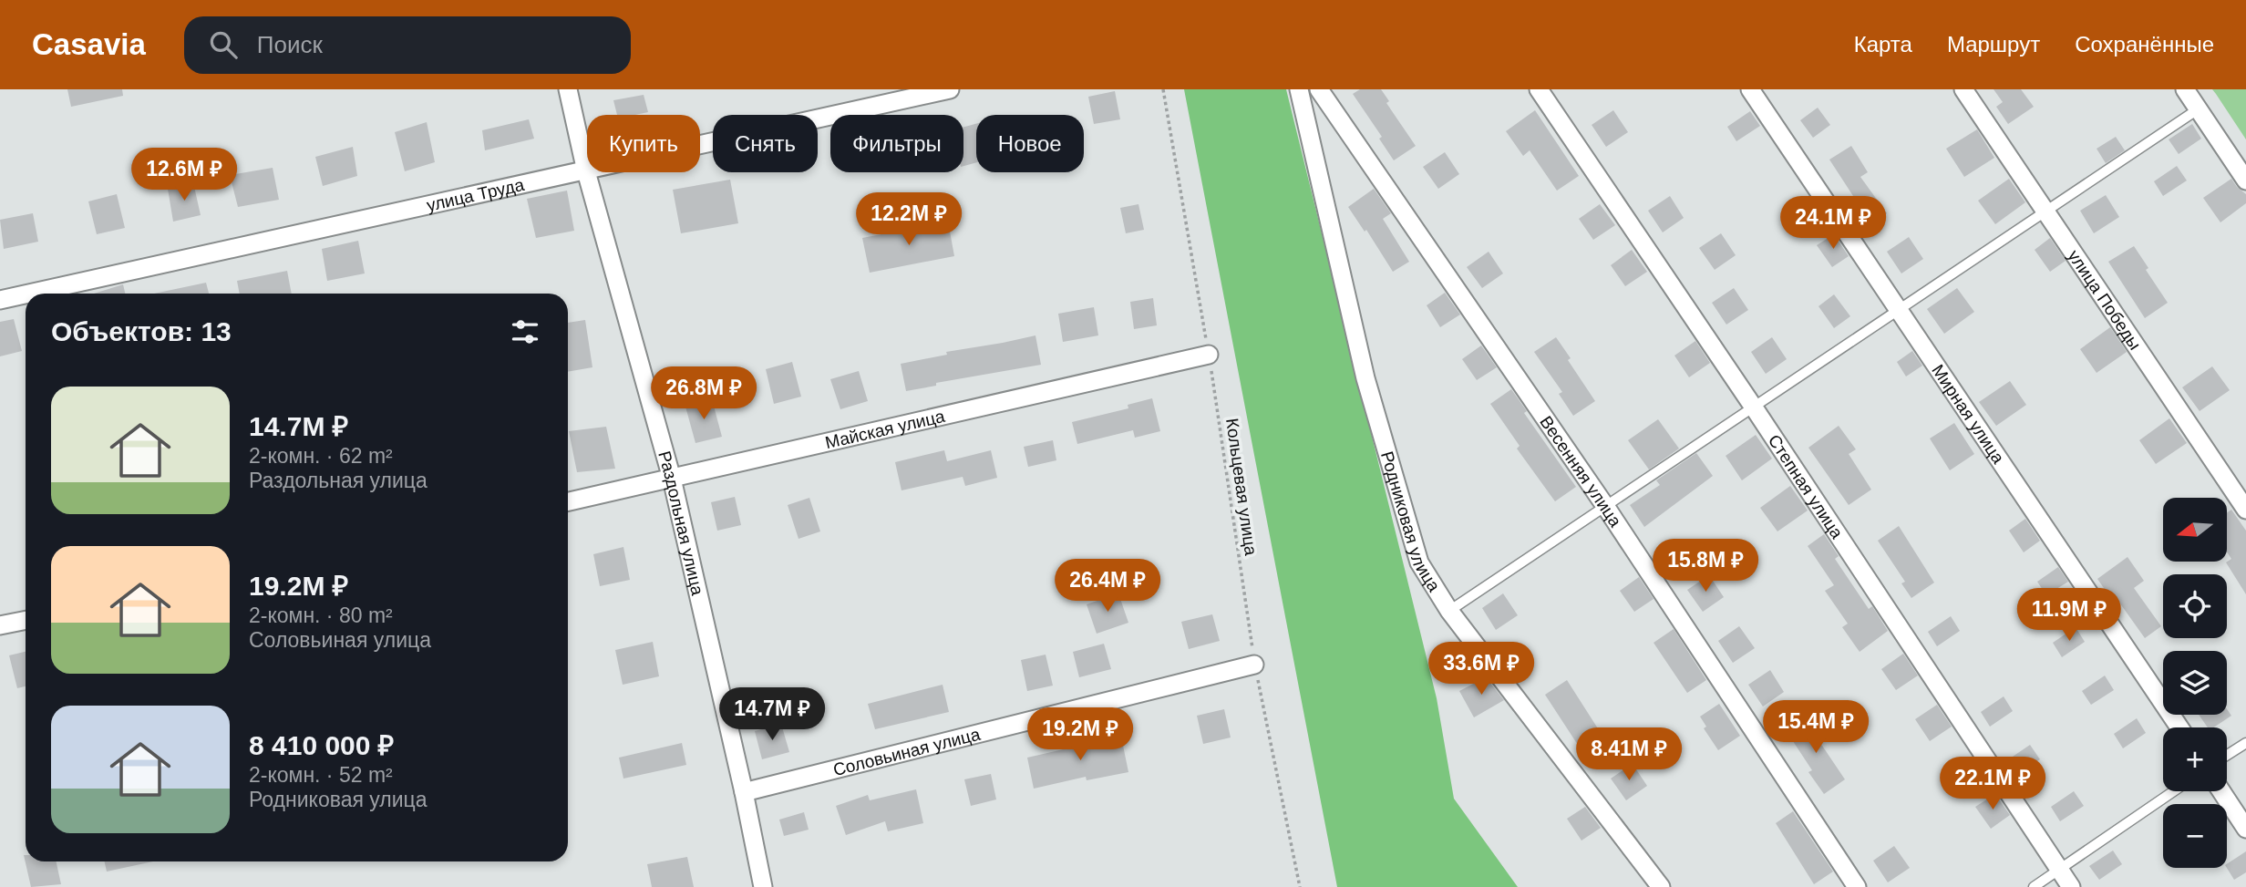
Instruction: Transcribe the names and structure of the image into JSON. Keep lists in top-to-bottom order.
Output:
{
  "streets": {
    "street": [
      "улица Труда",
      "улица Победы",
      "Мирная улица",
      "Майская улица",
      "Весенняя улица",
      "Степная улица",
      "Родниковая улица",
      "Раздольная улица",
      "Соловьиная улица"
    ],
    "path": ["Кольцевая улица"]
  },
  "crossings": [
    ["улица Труда", "Раздольная улица"],
    ["Майская улица", "Кольцевая улица"],
    ["Майская улица", "Раздольная улица"],
    ["Кольцевая улица", "Соловьиная улица"],
    ["Раздольная улица", "Соловьиная улица"]
  ],
  "north": "left",
  "page": {
    "header": "Casavia",
    "search": "Поиск",
    "nav": ["Карта", "Маршрут", "Сохранённые"],
    "chip": [
      "Купить",
      "Снять",
      "Фильтры",
      "Новое"
    ],
    "price": [
      "12.6M ₽",
      "12.2M ₽",
      "24.1M ₽",
      "26.8M ₽",
      "15.8M ₽",
      "26.4M ₽",
      "11.9M ₽",
      "33.6M ₽",
      "14.7M ₽",
      "15.4M ₽",
      "19.2M ₽",
      "8.41M ₽",
      "22.1M ₽"
    ],
    "heading": "Объектов: 13",
    "list": [
      {
        "name": "14.7M ₽",
        "note": "2-комн. · 62 m² · Раздольная улица"
      },
      {
        "name": "19.2M ₽",
        "note": "2-комн. · 80 m² · Соловьиная улица"
      },
      {
        "name": "8 410 000 ₽",
        "note": "2-комн. · 52 m² · Родниковая улица"
      }
    ],
    "map_buttons": ["+", "−"]
  }
}
